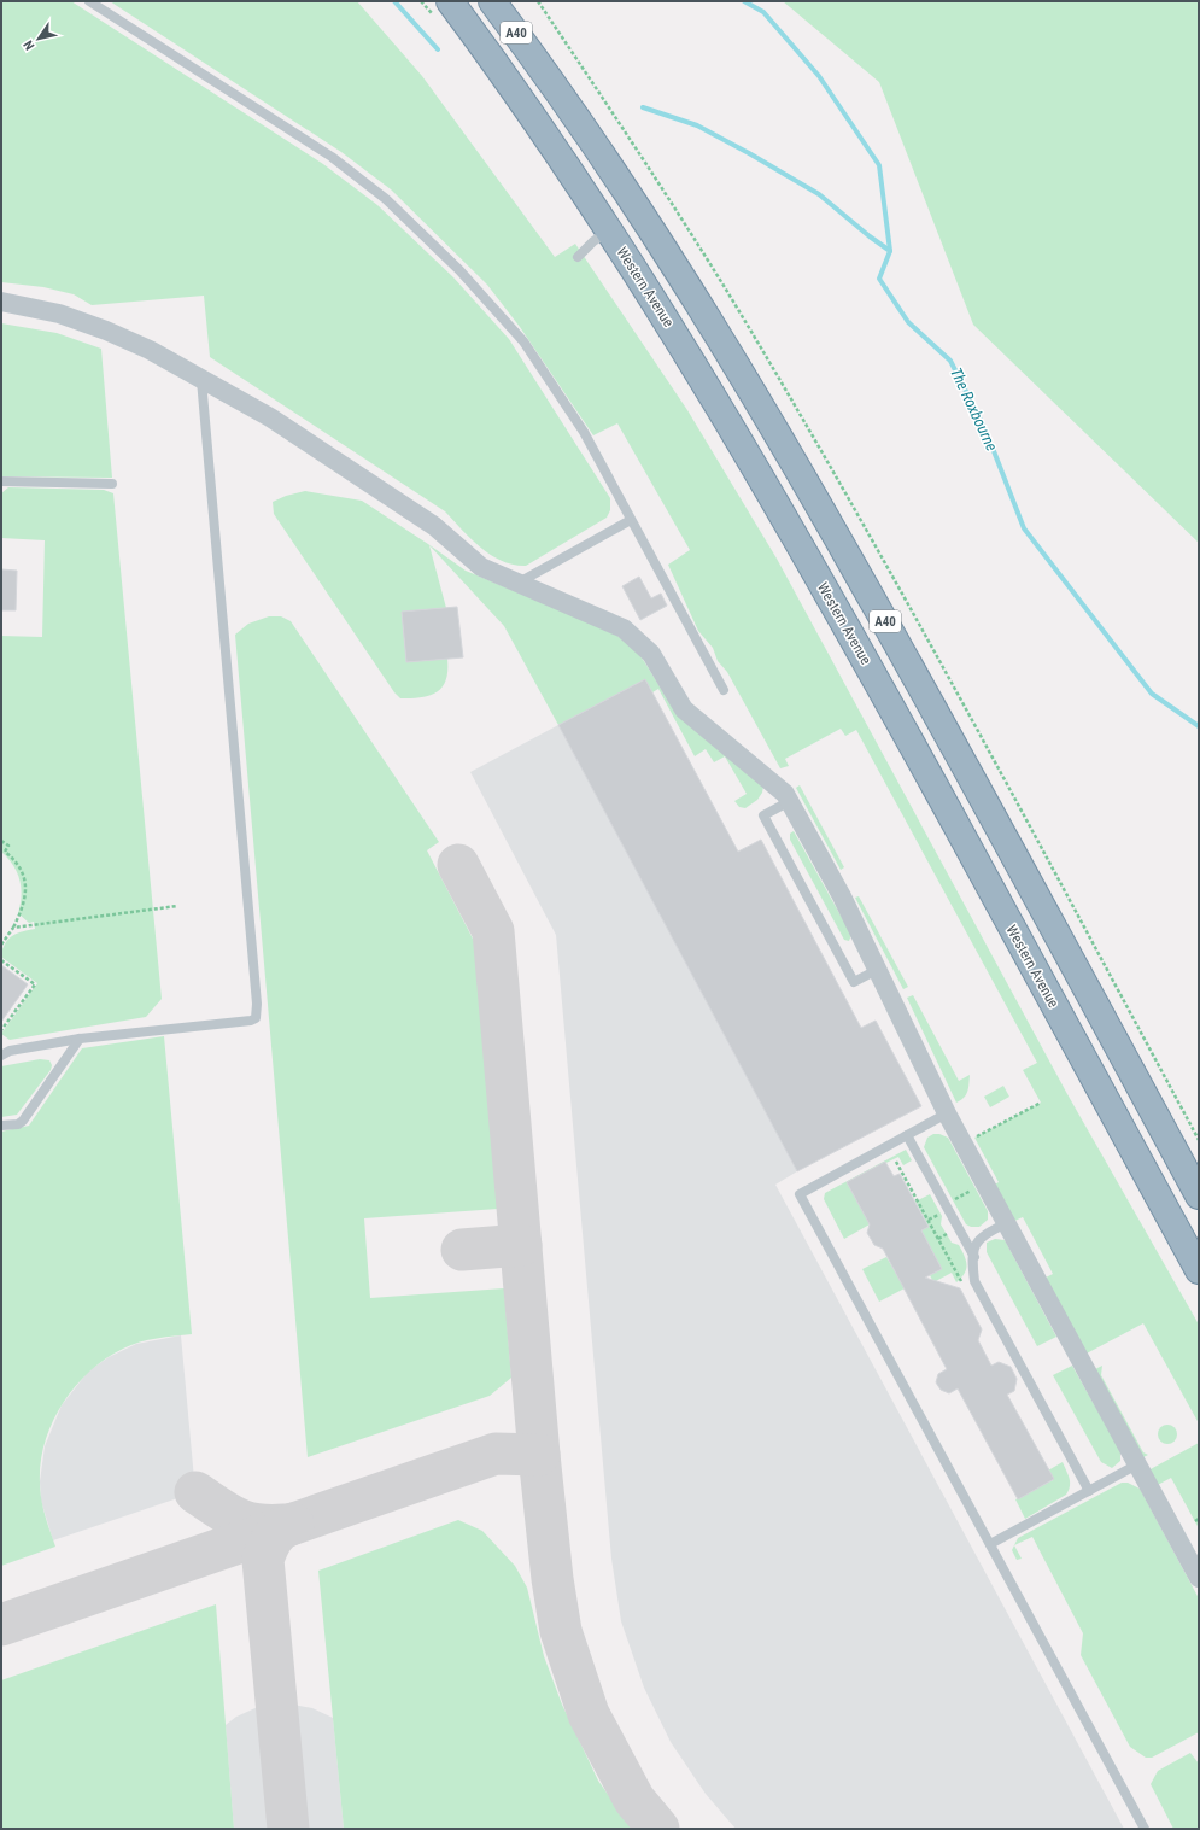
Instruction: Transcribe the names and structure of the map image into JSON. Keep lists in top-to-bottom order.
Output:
{
  "streets": {
    "highway": ["A40", "Western Avenue"]
  },
  "water": ["The Roxbourne"],
  "north": "bottom left"
}
